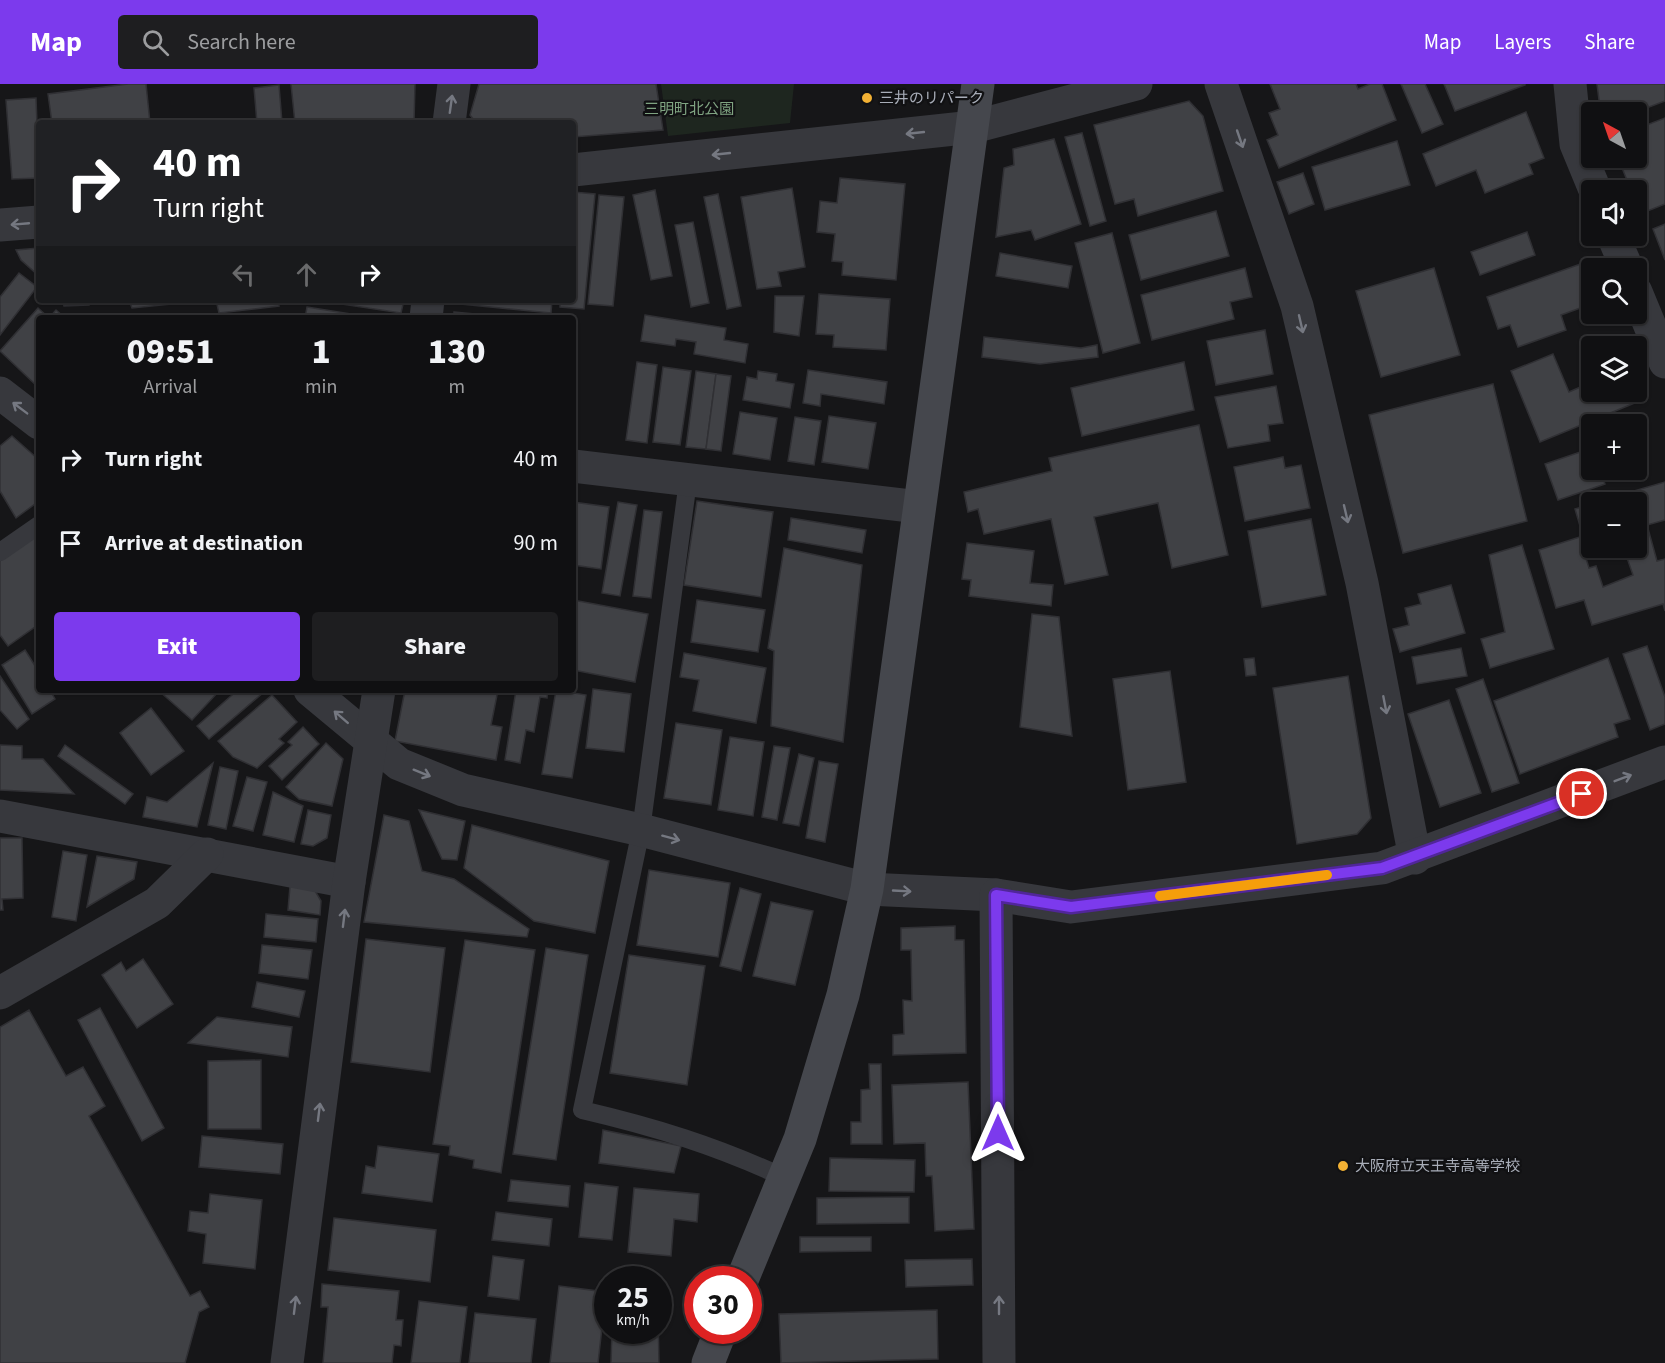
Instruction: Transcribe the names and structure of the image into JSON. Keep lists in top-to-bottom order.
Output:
{
  "parks": ["三明町北公園"],
  "places": ["三井のリパーク", "大阪府立天王寺高等学校"],
  "north": "top left",
  "page": {
    "header": "Map",
    "search": "Search here",
    "nav": ["Map", "Layers", "Share"],
    "map_buttons": ["+", "−"],
    "turn": ["40 m", "Turn right"],
    "eta": [
      "09:51",
      "Arrival",
      "1",
      "min",
      "130",
      "m"
    ],
    "list": [
      {
        "name": "Turn right",
        "value": "40 m"
      },
      {
        "name": "Arrive at destination",
        "value": "90 m"
      }
    ],
    "buttons": ["Exit", "Share"],
    "speed": "25 km/h",
    "limit": "30"
  }
}
